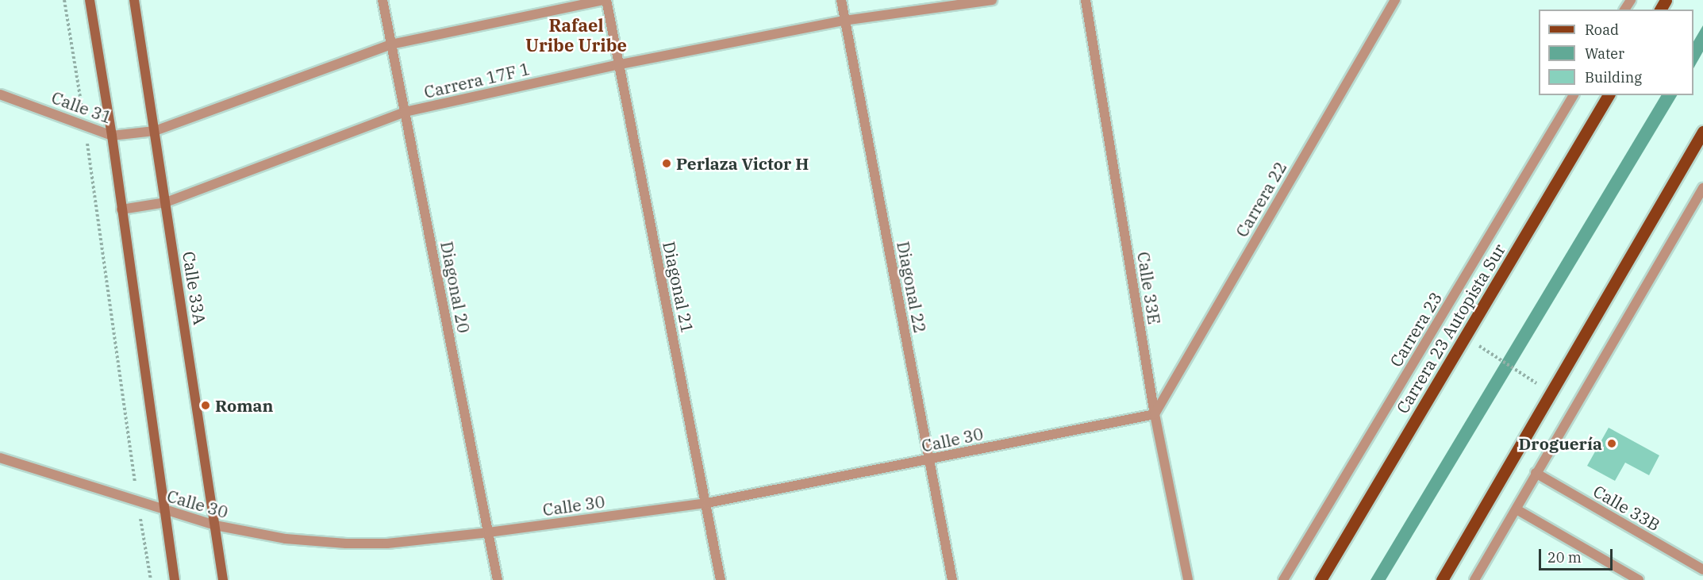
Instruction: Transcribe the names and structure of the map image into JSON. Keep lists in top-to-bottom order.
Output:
{
  "streets": {
    "main road": ["Calle 33A", "Carrera 23 Autopista Sur"],
    "street": [
      "Carrera 17F 1",
      "Calle 31",
      "Carrera 22",
      "Diagonal 20",
      "Diagonal 21",
      "Diagonal 22",
      "Calle 33E",
      "Carrera 23",
      "Calle 30",
      "Calle 33B"
    ]
  },
  "crossings": [
    ["Carrera 17F 1", "Diagonal 20"],
    ["Carrera 17F 1", "Diagonal 21"],
    ["Carrera 17F 1", "Diagonal 22"],
    ["Carrera 17F 1", "Calle 33A"],
    ["Calle 31", "Calle 33A"],
    ["Carrera 22", "Calle 33E"],
    ["Carrera 22", "Calle 30"],
    ["Diagonal 20", "Calle 30"],
    ["Diagonal 21", "Calle 30"],
    ["Diagonal 22", "Calle 30"],
    ["Calle 33A", "Calle 30"],
    ["Calle 33E", "Calle 30"]
  ],
  "districts": ["Rafael Uribe Uribe"],
  "places": ["Perlaza Victor H", "Roman", "Droguería"],
  "legend": ["Road", "Water", "Building"],
  "scale_bar": "20 m"
}
